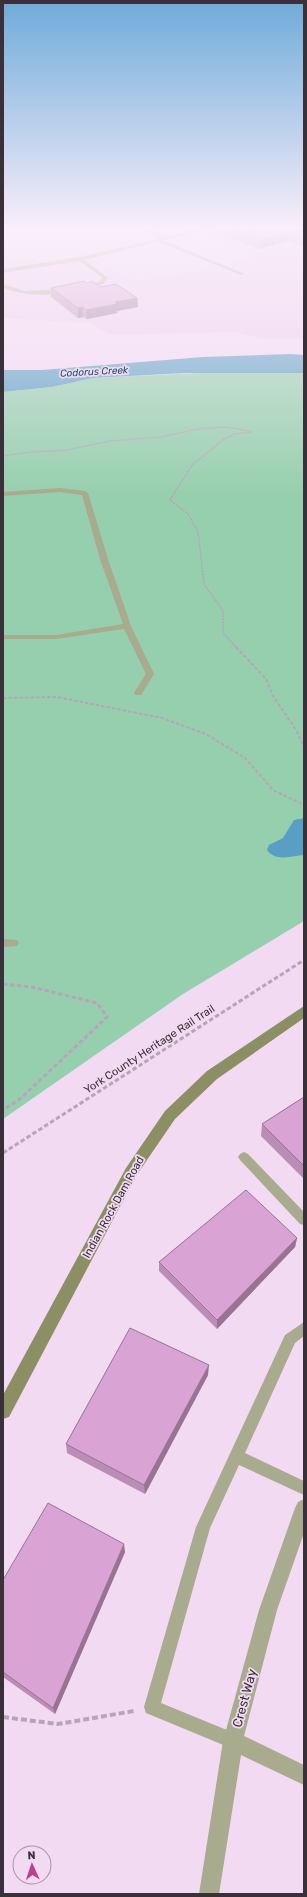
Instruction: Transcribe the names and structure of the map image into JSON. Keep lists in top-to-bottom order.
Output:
{
  "streets": {
    "street": ["Indian Rock Dam Road", "Crest Way"],
    "path": ["York County Heritage Rail Trail"]
  },
  "water": ["Codorus Creek"],
  "north": "top"
}
